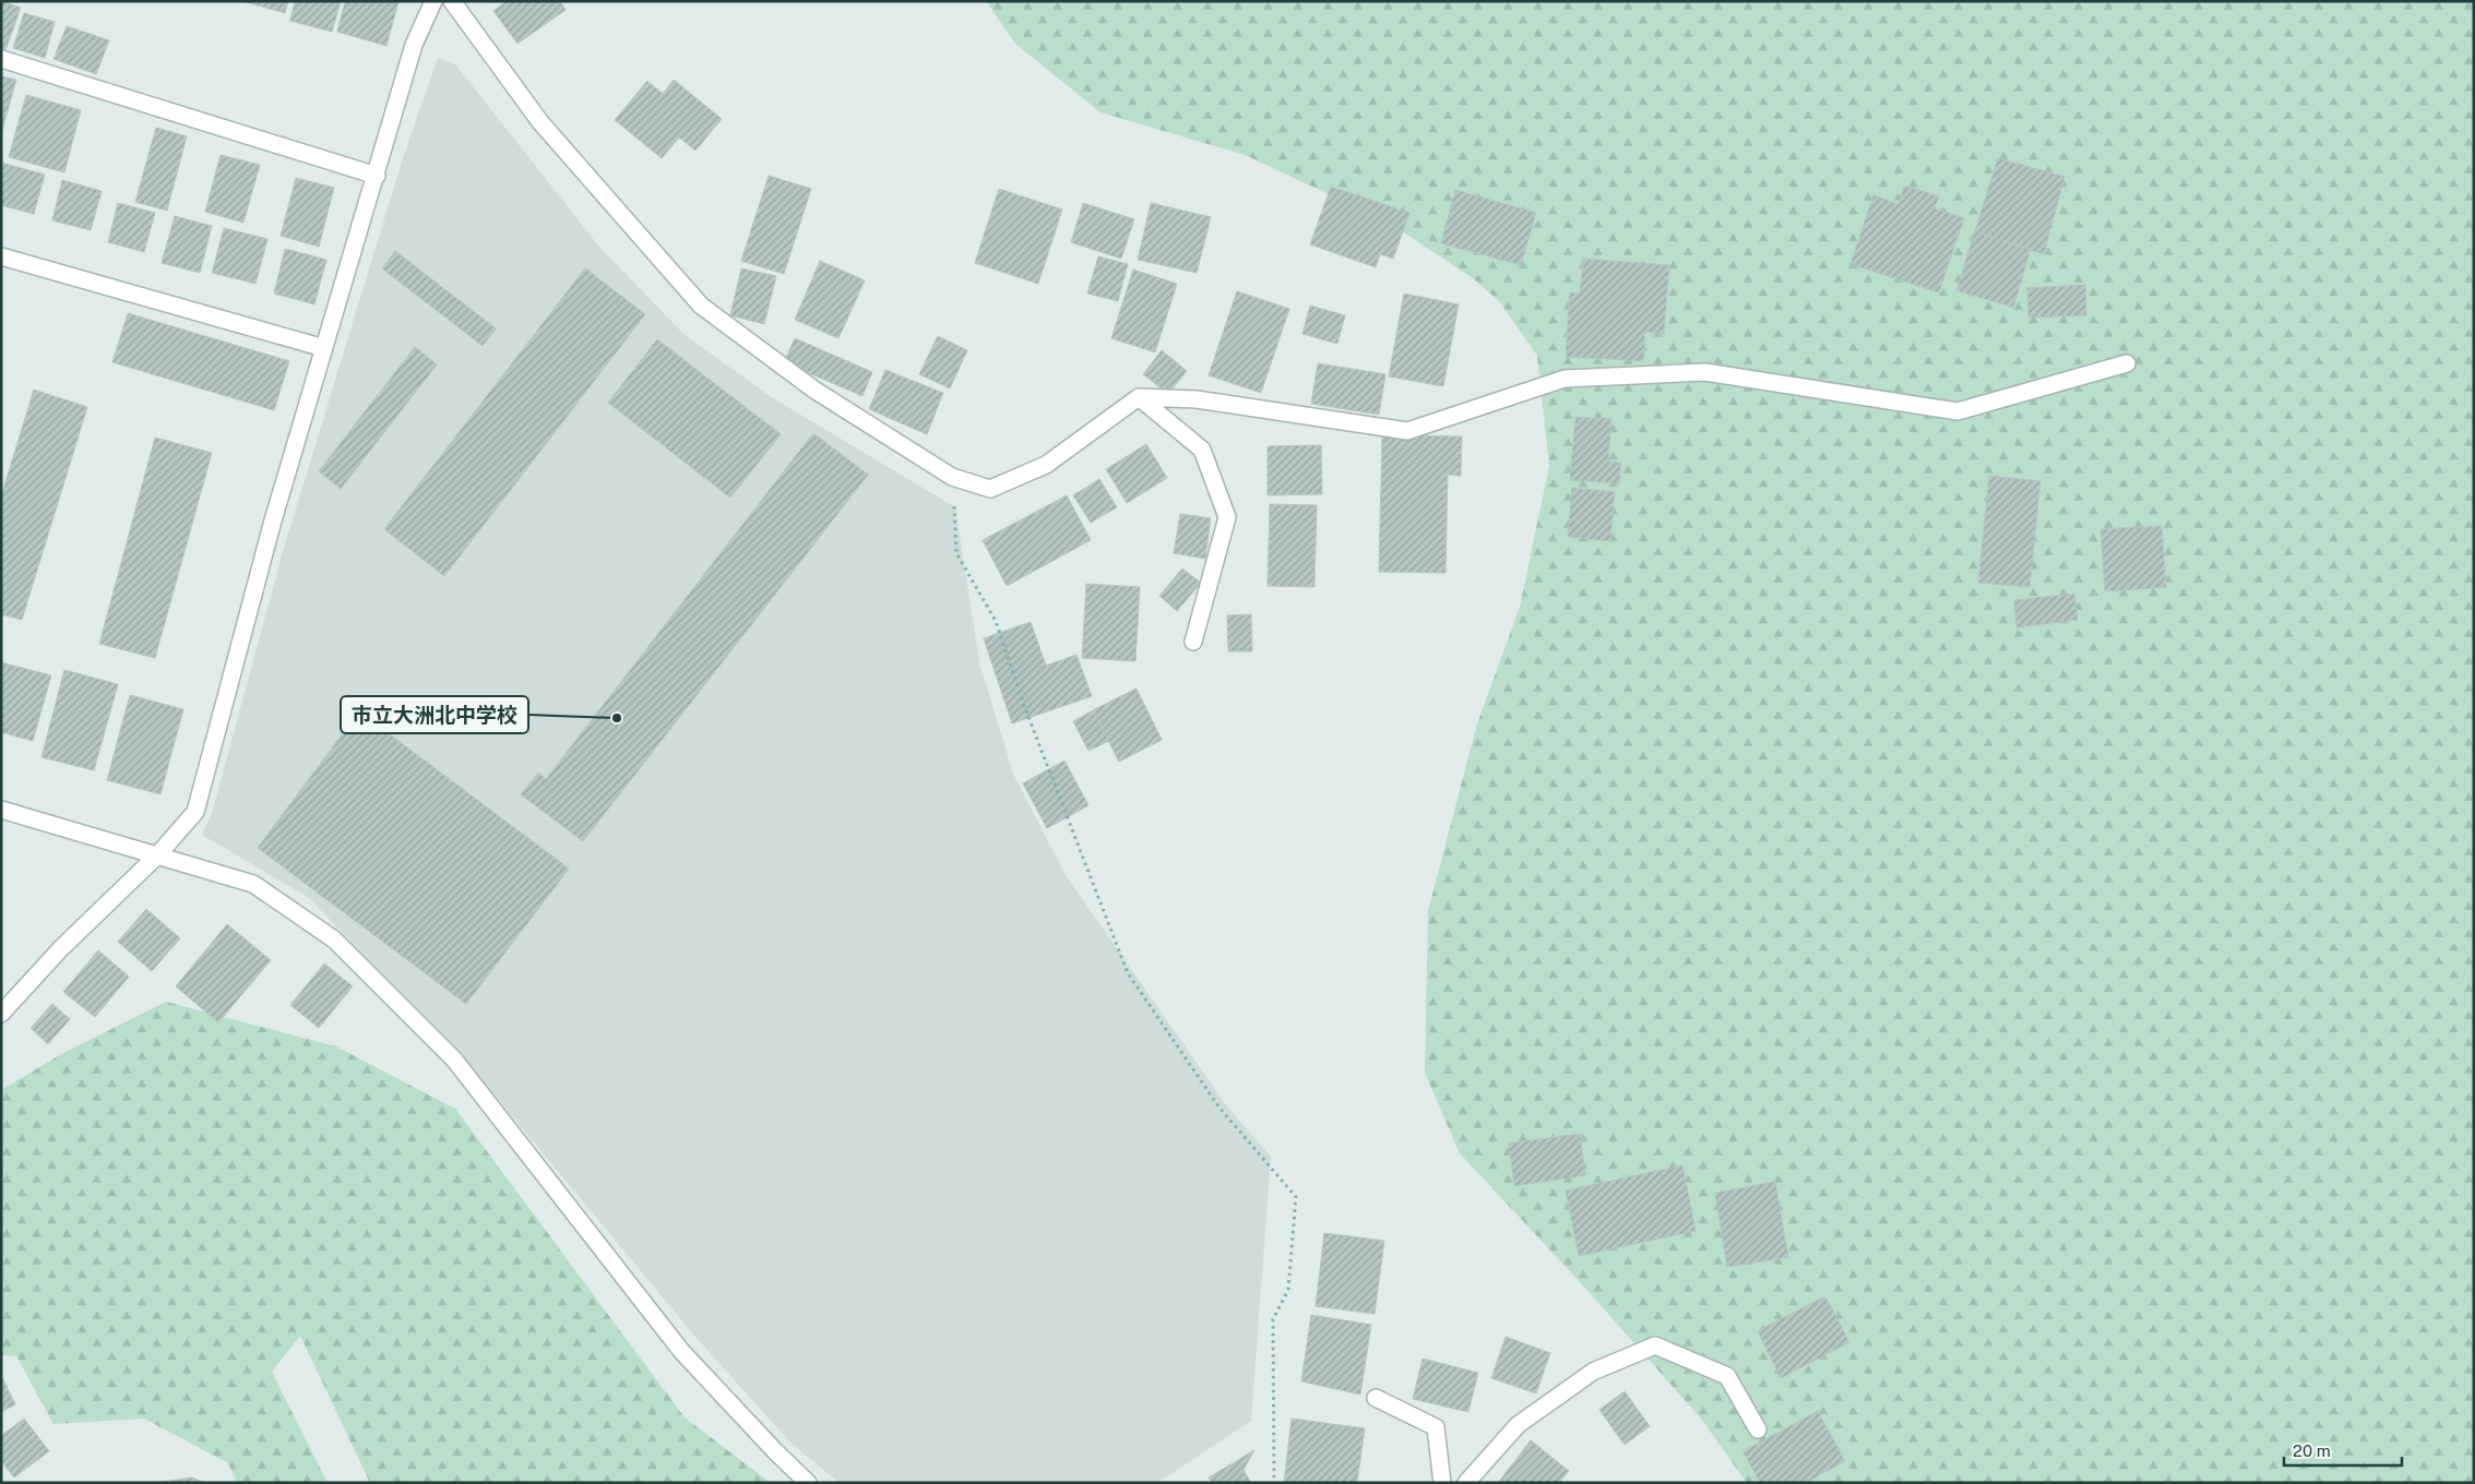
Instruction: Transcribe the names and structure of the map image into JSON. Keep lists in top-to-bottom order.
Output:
{
  "places": ["市立大洲北中学校"],
  "scale_bar": "20 m"
}
